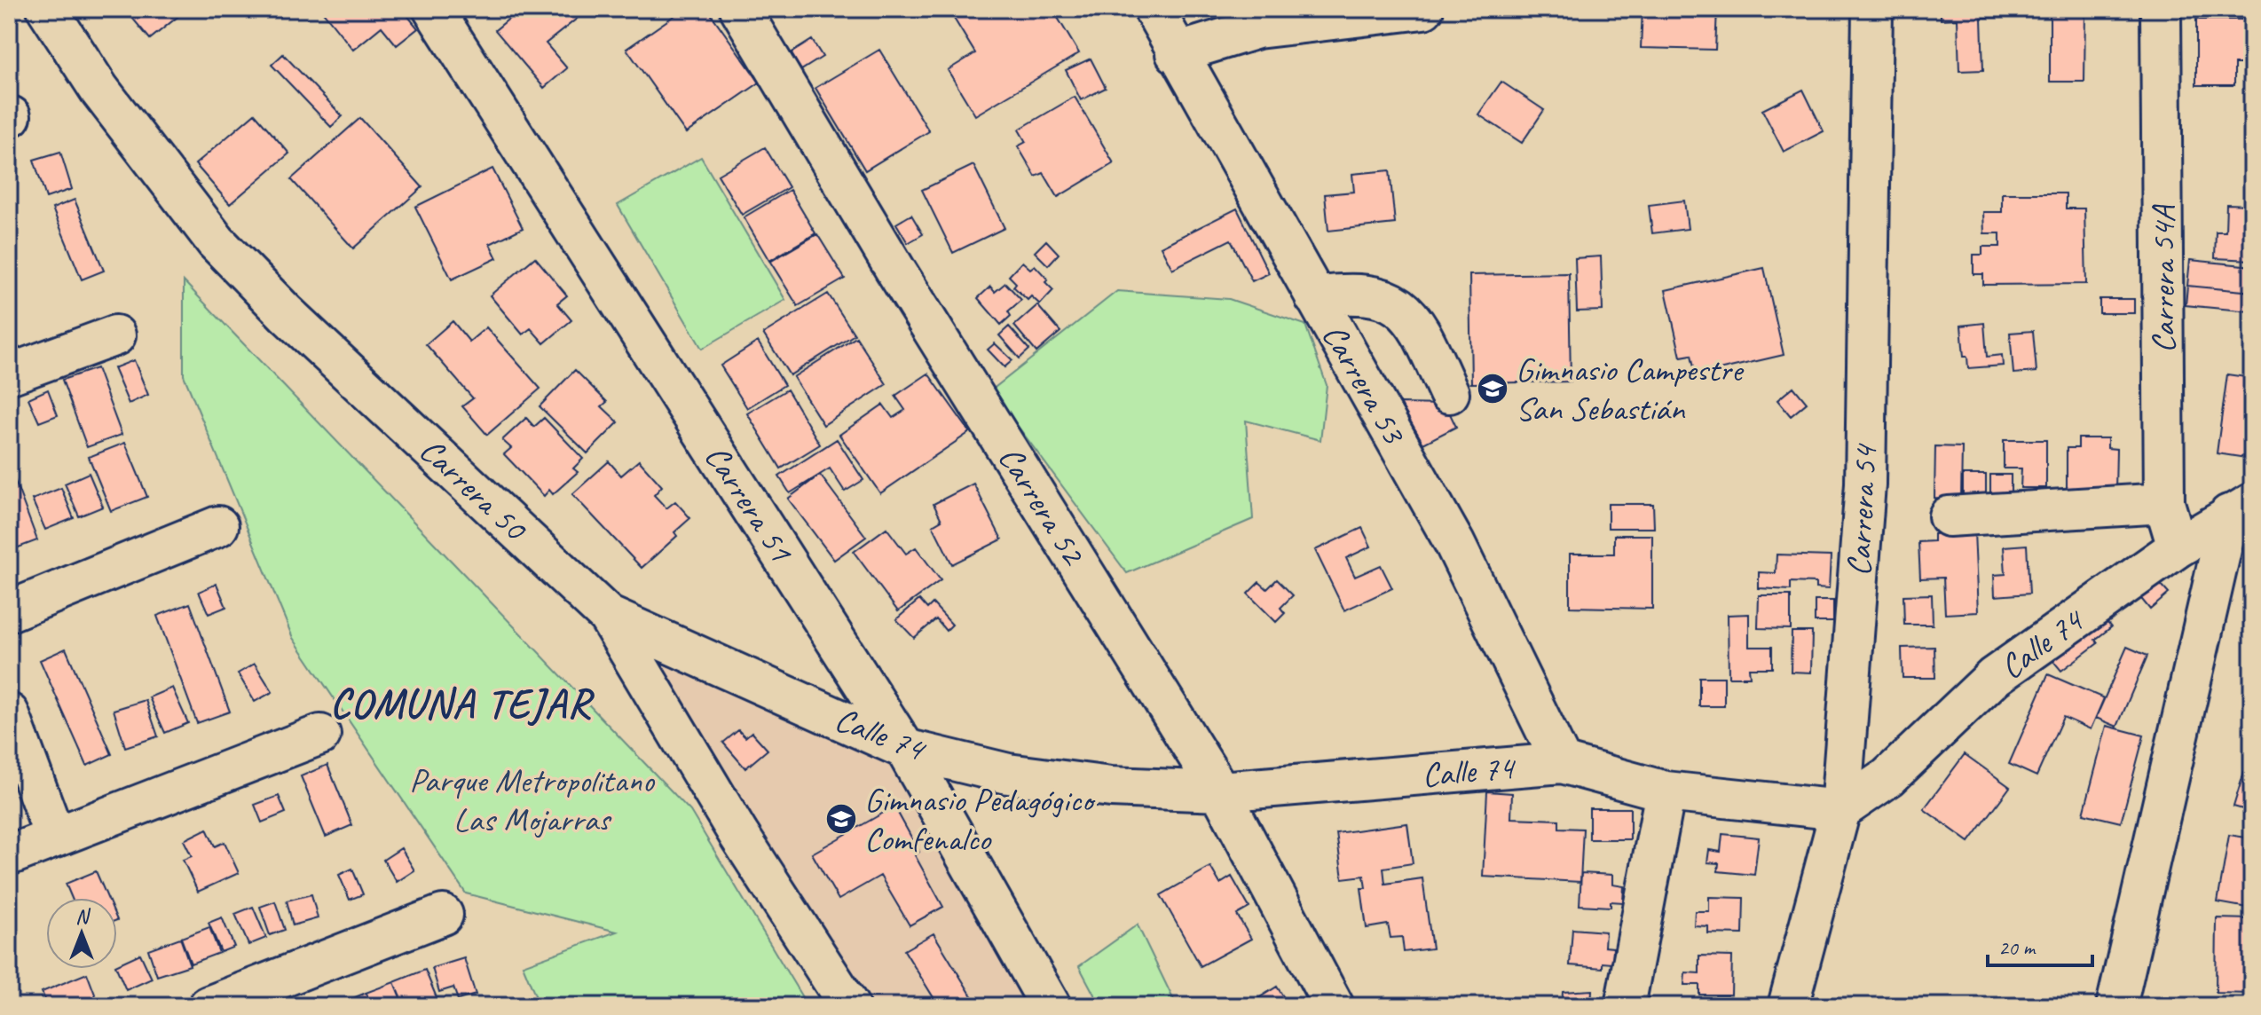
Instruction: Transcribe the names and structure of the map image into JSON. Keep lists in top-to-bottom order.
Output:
{
  "streets": {
    "street": [
      "Carrera 54A",
      "Carrera 53",
      "Carrera 50",
      "Carrera 51",
      "Carrera 52",
      "Carrera 54",
      "Calle 74"
    ]
  },
  "crossings": [
    ["Carrera 54A", "Calle 74"],
    ["Carrera 53", "Calle 74"],
    ["Carrera 50", "Calle 74"],
    ["Carrera 51", "Calle 74"],
    ["Carrera 52", "Calle 74"],
    ["Carrera 54", "Calle 74"]
  ],
  "districts": ["COMUNA TEJAR"],
  "parks": ["Parque Metropolitano Las Mojarras"],
  "places": {
    "school or university": ["Gimnasio Campestre San Sebastián", "Gimnasio Pedagógico Comfenalco"]
  },
  "scale_bar": "20 m",
  "north": "top"
}
